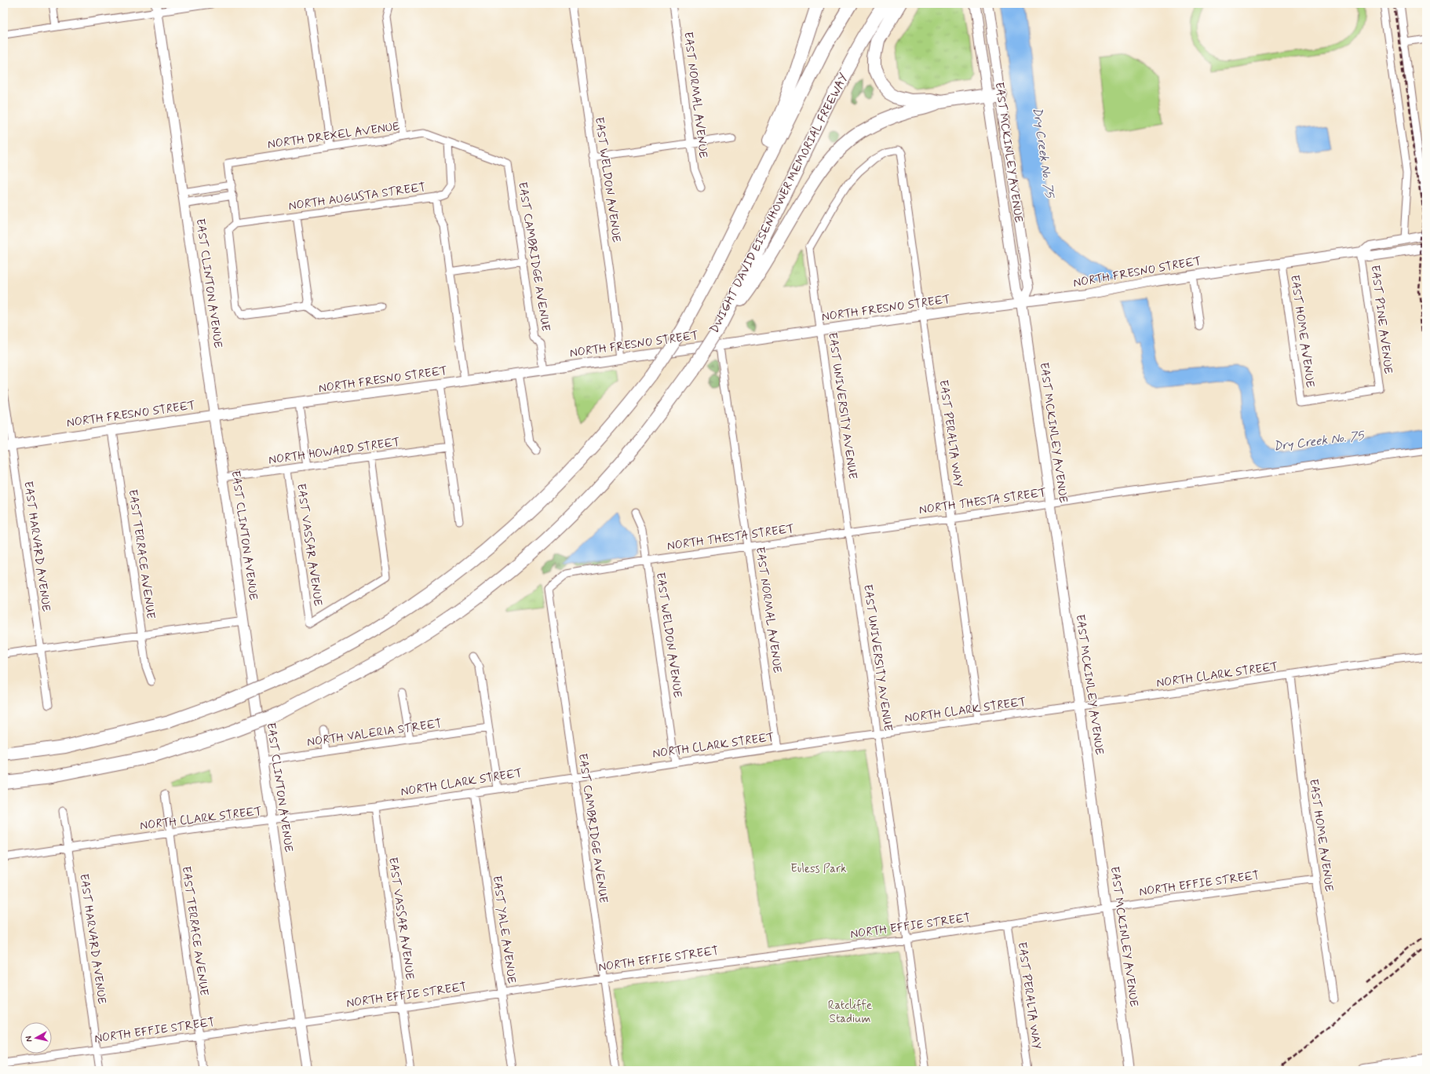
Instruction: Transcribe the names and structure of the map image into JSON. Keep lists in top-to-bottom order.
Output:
{
  "streets": {
    "highway": ["DWIGHT DAVID EISENHOWER MEMORIAL FREEWAY"],
    "main road": ["EAST MCKINLEY AVENUE", "NORTH FRESNO STREET", "EAST CLINTON AVENUE"],
    "street": [
      "EAST NORMAL AVENUE",
      "NORTH DREXEL AVENUE",
      "EAST WELDON AVENUE",
      "NORTH AUGUSTA STREET",
      "EAST CAMBRIDGE AVENUE",
      "EAST PINE AVENUE",
      "EAST HOME AVENUE",
      "EAST UNIVERSITY AVENUE",
      "EAST PERALTA WAY",
      "NORTH HOWARD STREET",
      "NORTH THESTA STREET",
      "EAST VASSAR AVENUE",
      "EAST HARVARD AVENUE",
      "EAST TERRACE AVENUE",
      "NORTH CLARK STREET",
      "NORTH VALERIA STREET",
      "NORTH EFFIE STREET",
      "EAST YALE AVENUE"
    ]
  },
  "crossings": [
    ["EAST NORMAL AVENUE", "NORTH FRESNO STREET"],
    ["EAST NORMAL AVENUE", "NORTH THESTA STREET"],
    ["EAST NORMAL AVENUE", "NORTH CLARK STREET"],
    ["NORTH DREXEL AVENUE", "EAST CAMBRIDGE AVENUE"],
    ["EAST MCKINLEY AVENUE", "NORTH FRESNO STREET"],
    ["EAST MCKINLEY AVENUE", "NORTH THESTA STREET"],
    ["EAST MCKINLEY AVENUE", "NORTH CLARK STREET"],
    ["EAST MCKINLEY AVENUE", "NORTH EFFIE STREET"],
    ["EAST WELDON AVENUE", "NORTH FRESNO STREET"],
    ["EAST WELDON AVENUE", "NORTH THESTA STREET"],
    ["EAST WELDON AVENUE", "NORTH CLARK STREET"],
    ["NORTH AUGUSTA STREET", "NORTH FRESNO STREET"],
    ["EAST CAMBRIDGE AVENUE", "NORTH FRESNO STREET"],
    ["EAST CAMBRIDGE AVENUE", "NORTH THESTA STREET"],
    ["EAST CAMBRIDGE AVENUE", "NORTH CLARK STREET"],
    ["EAST CAMBRIDGE AVENUE", "NORTH EFFIE STREET"],
    ["NORTH FRESNO STREET", "EAST CLINTON AVENUE"],
    ["NORTH FRESNO STREET", "EAST PINE AVENUE"],
    ["NORTH FRESNO STREET", "EAST HOME AVENUE"],
    ["NORTH FRESNO STREET", "EAST UNIVERSITY AVENUE"],
    ["NORTH FRESNO STREET", "EAST PERALTA WAY"],
    ["NORTH FRESNO STREET", "EAST VASSAR AVENUE"],
    ["NORTH FRESNO STREET", "EAST HARVARD AVENUE"],
    ["NORTH FRESNO STREET", "EAST TERRACE AVENUE"],
    ["EAST CLINTON AVENUE", "NORTH HOWARD STREET"],
    ["EAST CLINTON AVENUE", "NORTH CLARK STREET"],
    ["EAST CLINTON AVENUE", "NORTH VALERIA STREET"],
    ["EAST CLINTON AVENUE", "NORTH EFFIE STREET"],
    ["EAST PINE AVENUE", "EAST HOME AVENUE"],
    ["EAST HOME AVENUE", "NORTH CLARK STREET"],
    ["EAST HOME AVENUE", "NORTH EFFIE STREET"],
    ["EAST UNIVERSITY AVENUE", "EAST PERALTA WAY"],
    ["EAST UNIVERSITY AVENUE", "NORTH THESTA STREET"],
    ["EAST UNIVERSITY AVENUE", "NORTH CLARK STREET"],
    ["EAST UNIVERSITY AVENUE", "NORTH EFFIE STREET"],
    ["EAST PERALTA WAY", "NORTH THESTA STREET"],
    ["EAST PERALTA WAY", "NORTH CLARK STREET"],
    ["EAST PERALTA WAY", "NORTH EFFIE STREET"],
    ["NORTH HOWARD STREET", "EAST VASSAR AVENUE"],
    ["EAST VASSAR AVENUE", "NORTH CLARK STREET"],
    ["EAST VASSAR AVENUE", "NORTH EFFIE STREET"],
    ["EAST HARVARD AVENUE", "NORTH CLARK STREET"],
    ["EAST HARVARD AVENUE", "NORTH EFFIE STREET"],
    ["EAST TERRACE AVENUE", "NORTH CLARK STREET"],
    ["EAST TERRACE AVENUE", "NORTH EFFIE STREET"],
    ["NORTH CLARK STREET", "EAST YALE AVENUE"],
    ["NORTH EFFIE STREET", "EAST YALE AVENUE"]
  ],
  "water": ["Dry Creek No. 75"],
  "parks": ["Euless Park", "Ratcliffe Stadium"],
  "north": "left"
}
